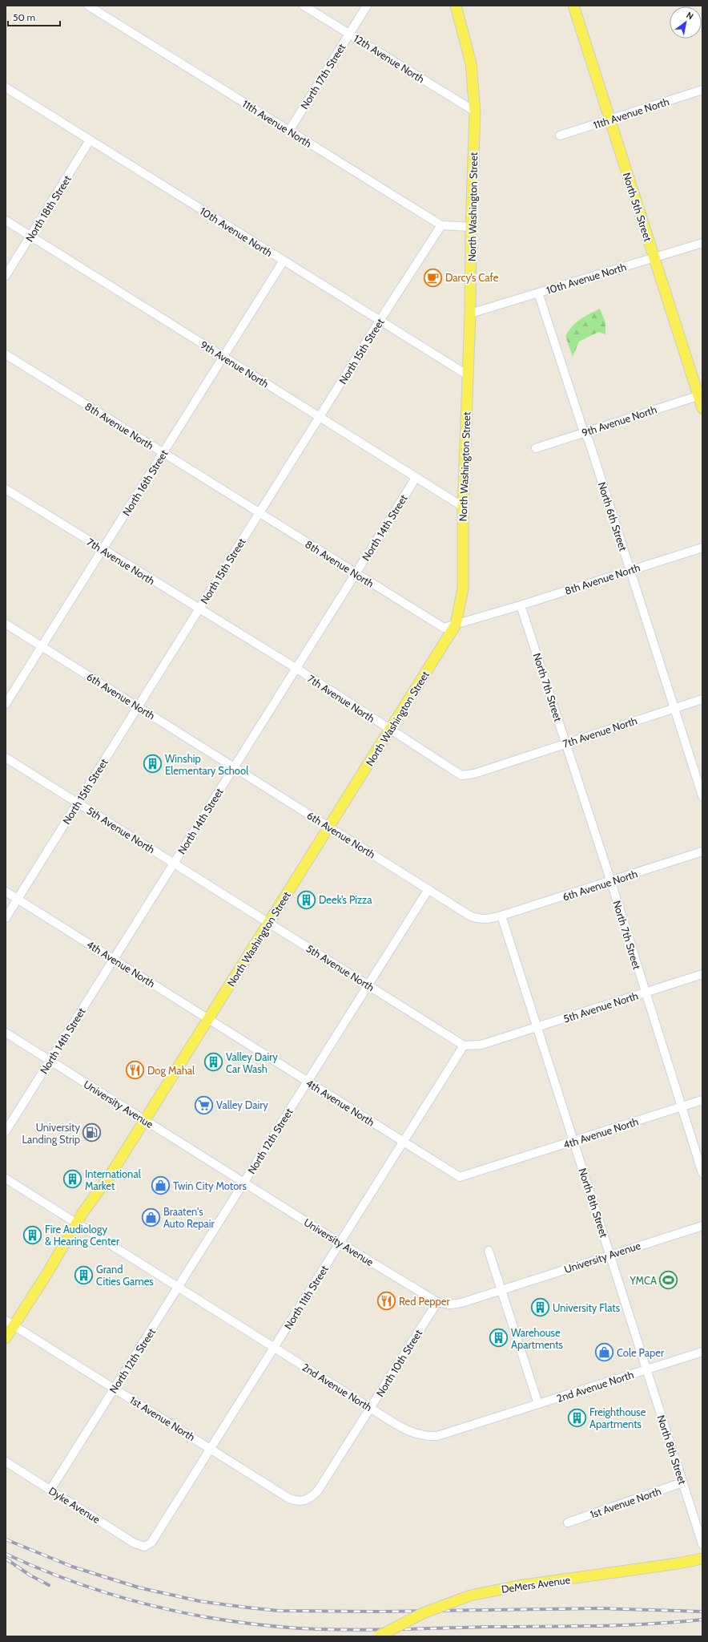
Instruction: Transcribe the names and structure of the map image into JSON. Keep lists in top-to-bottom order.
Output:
{
  "streets": {
    "main road": ["North Washington Street", "North 5th Street", "DeMers Avenue"],
    "street": [
      "12th Avenue North",
      "North 17th Street",
      "11th Avenue North",
      "North 18th Street",
      "10th Avenue North",
      "North 15th Street",
      "9th Avenue North",
      "8th Avenue North",
      "North 16th Street",
      "North 6th Street",
      "North 14th Street",
      "7th Avenue North",
      "North 7th Street",
      "6th Avenue North",
      "5th Avenue North",
      "4th Avenue North",
      "University Avenue",
      "North 12th Street",
      "North 8th Street",
      "North 11th Street",
      "North 10th Street",
      "2nd Avenue North",
      "1st Avenue North",
      "Dyke Avenue"
    ]
  },
  "crossings": [
    ["12th Avenue North", "North 17th Street"],
    ["12th Avenue North", "North Washington Street"],
    ["North 17th Street", "11th Avenue North"],
    ["11th Avenue North", "North Washington Street"],
    ["11th Avenue North", "North 5th Street"],
    ["11th Avenue North", "North 15th Street"],
    ["North Washington Street", "10th Avenue North"],
    ["North Washington Street", "9th Avenue North"],
    ["North Washington Street", "8th Avenue North"],
    ["North Washington Street", "7th Avenue North"],
    ["North Washington Street", "6th Avenue North"],
    ["North Washington Street", "5th Avenue North"],
    ["North Washington Street", "4th Avenue North"],
    ["North Washington Street", "University Avenue"],
    ["North Washington Street", "2nd Avenue North"],
    ["North Washington Street", "1st Avenue North"],
    ["North 5th Street", "10th Avenue North"],
    ["North 5th Street", "9th Avenue North"],
    ["North 18th Street", "10th Avenue North"],
    ["North 18th Street", "9th Avenue North"],
    ["10th Avenue North", "North 15th Street"],
    ["10th Avenue North", "North 16th Street"],
    ["10th Avenue North", "North 6th Street"],
    ["North 15th Street", "9th Avenue North"],
    ["North 15th Street", "8th Avenue North"],
    ["North 15th Street", "7th Avenue North"],
    ["North 15th Street", "6th Avenue North"],
    ["North 15th Street", "5th Avenue North"],
    ["North 15th Street", "4th Avenue North"],
    ["9th Avenue North", "North 16th Street"],
    ["9th Avenue North", "North 6th Street"],
    ["9th Avenue North", "North 14th Street"],
    ["8th Avenue North", "North 16th Street"],
    ["8th Avenue North", "North 6th Street"],
    ["8th Avenue North", "North 14th Street"],
    ["8th Avenue North", "North 7th Street"],
    ["North 16th Street", "7th Avenue North"],
    ["North 16th Street", "6th Avenue North"],
    ["North 6th Street", "7th Avenue North"],
    ["North 14th Street", "7th Avenue North"],
    ["North 14th Street", "6th Avenue North"],
    ["North 14th Street", "5th Avenue North"],
    ["North 14th Street", "4th Avenue North"],
    ["North 14th Street", "University Avenue"],
    ["7th Avenue North", "North 7th Street"],
    ["North 7th Street", "6th Avenue North"],
    ["North 7th Street", "5th Avenue North"],
    ["North 7th Street", "4th Avenue North"],
    ["6th Avenue North", "North 12th Street"],
    ["6th Avenue North", "North 8th Street"],
    ["5th Avenue North", "North 12th Street"],
    ["5th Avenue North", "North 8th Street"],
    ["5th Avenue North", "North 11th Street"],
    ["4th Avenue North", "North 12th Street"],
    ["4th Avenue North", "North 8th Street"],
    ["4th Avenue North", "North 11th Street"],
    ["University Avenue", "North 12th Street"],
    ["University Avenue", "North 8th Street"],
    ["University Avenue", "North 11th Street"],
    ["University Avenue", "North 10th Street"],
    ["North 12th Street", "2nd Avenue North"],
    ["North 12th Street", "1st Avenue North"],
    ["North 12th Street", "Dyke Avenue"],
    ["North 8th Street", "2nd Avenue North"],
    ["North 8th Street", "1st Avenue North"],
    ["North 11th Street", "2nd Avenue North"],
    ["North 11th Street", "1st Avenue North"],
    ["North 11th Street", "Dyke Avenue"],
    ["North 10th Street", "2nd Avenue North"],
    ["North 10th Street", "1st Avenue North"]
  ],
  "places": {
    "cafe": ["Darcy’s Cafe"],
    "building": [
      "Winship Elementary School",
      "Deek’s Pizza",
      "Valley Dairy Car Wash",
      "International Market",
      "Fire Audiology & Hearing Center",
      "Grand Cities Games",
      "University Flats",
      "Warehouse Apartments",
      "Freighthouse Apartments"
    ],
    "restaurant": ["Dog Mahal", "Red Pepper"],
    "supermarket": ["Valley Dairy"],
    "fuel station": ["University Landing Strip"],
    "shop": ["Twin City Motors", "Braaten's Auto Repair", "Cole Paper"],
    "sports": ["YMCA"]
  },
  "scale_bar": "50 m",
  "north": "top right"
}
